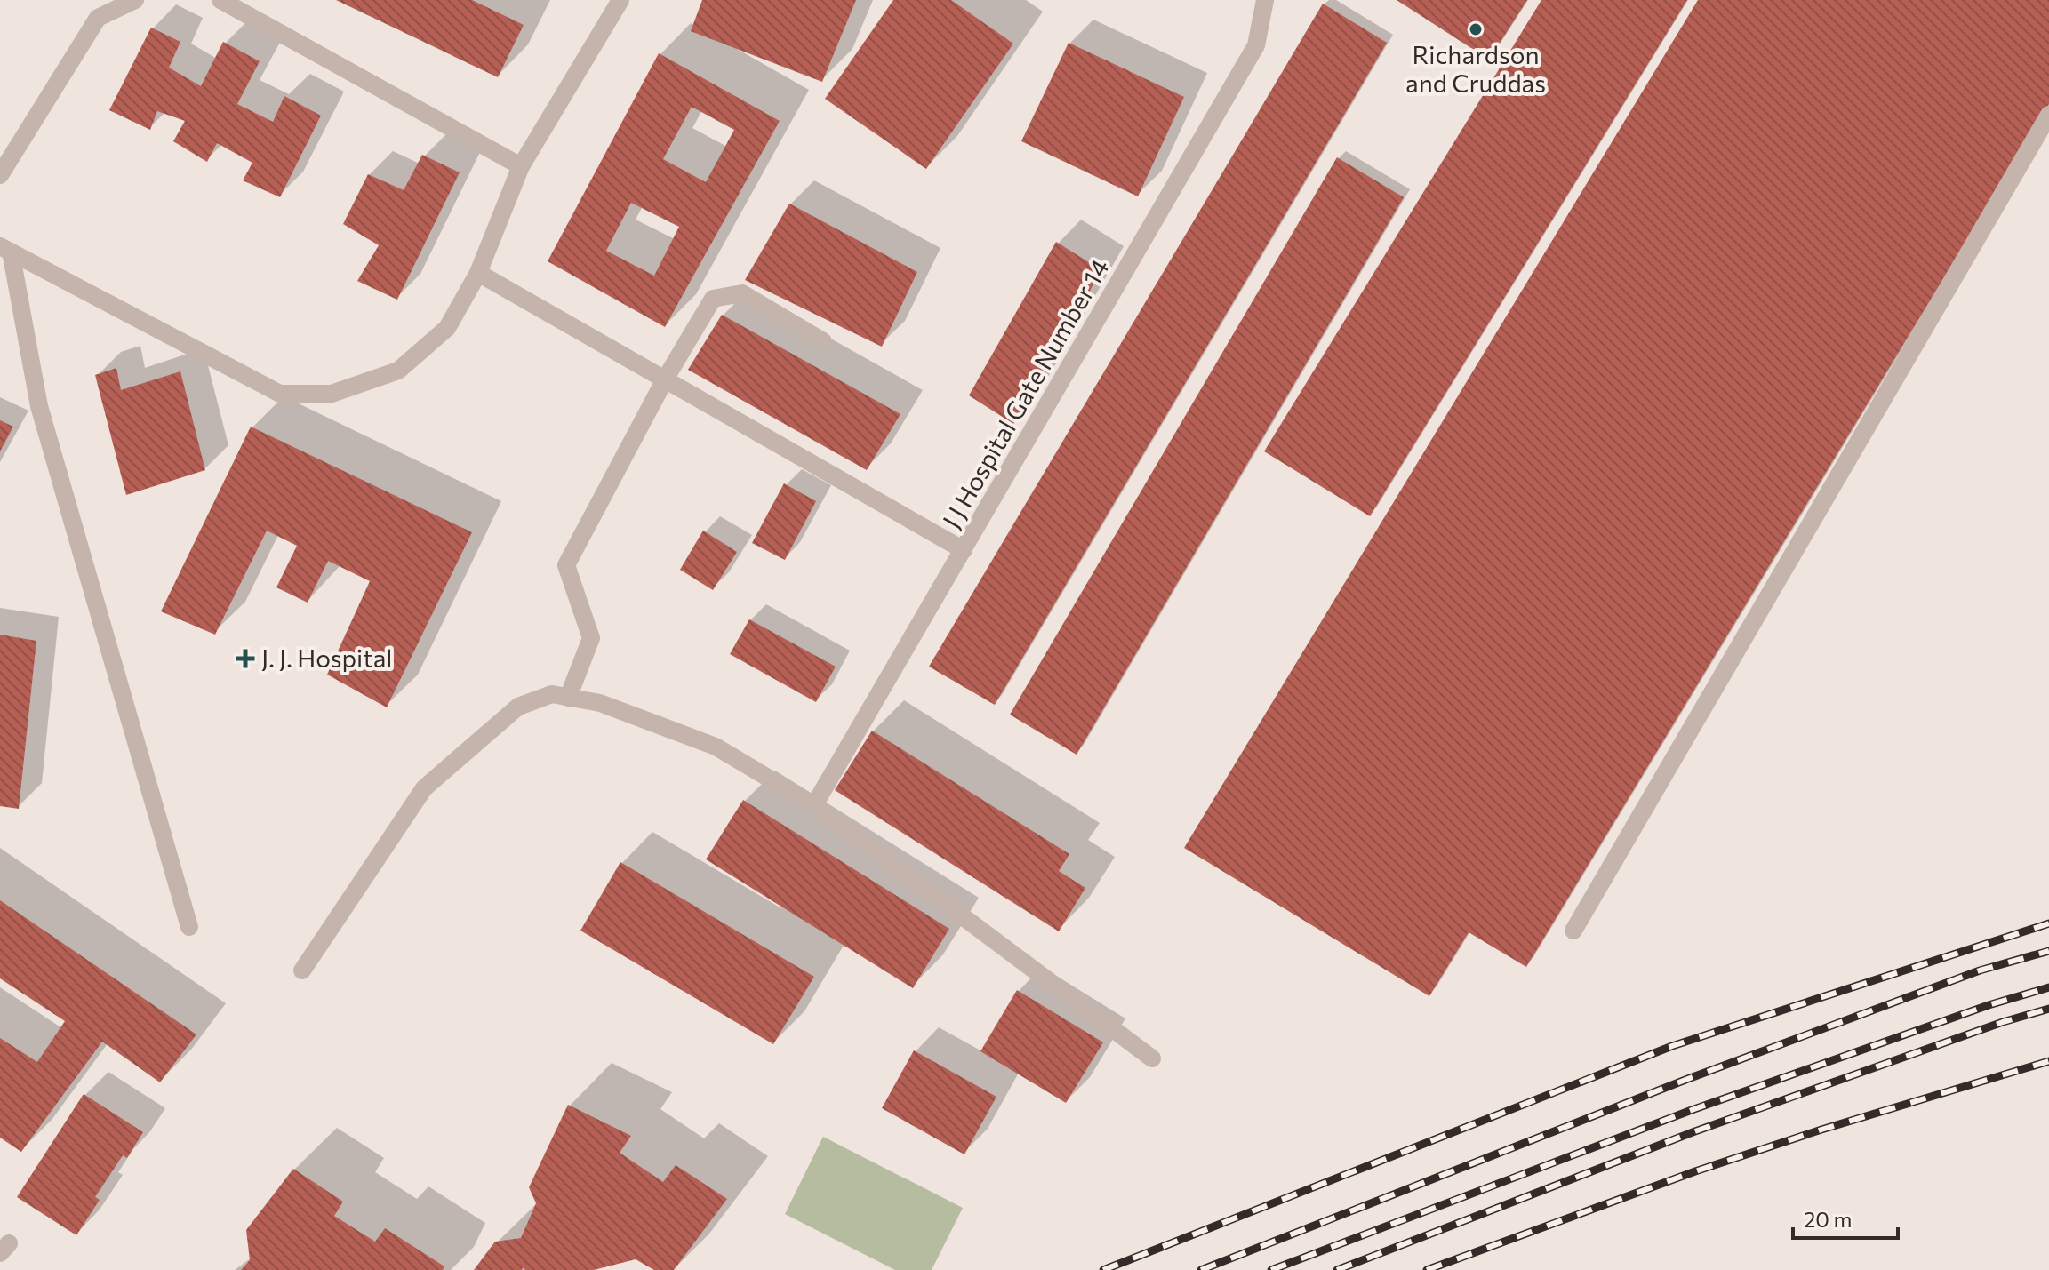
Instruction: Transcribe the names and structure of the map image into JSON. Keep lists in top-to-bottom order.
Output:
{
  "streets": {
    "lane": ["J J Hospital Gate Number 14"]
  },
  "places": {
    "other": ["Richardson and Cruddas"],
    "health": ["J. J. Hospital"]
  },
  "scale_bar": "20 m"
}
